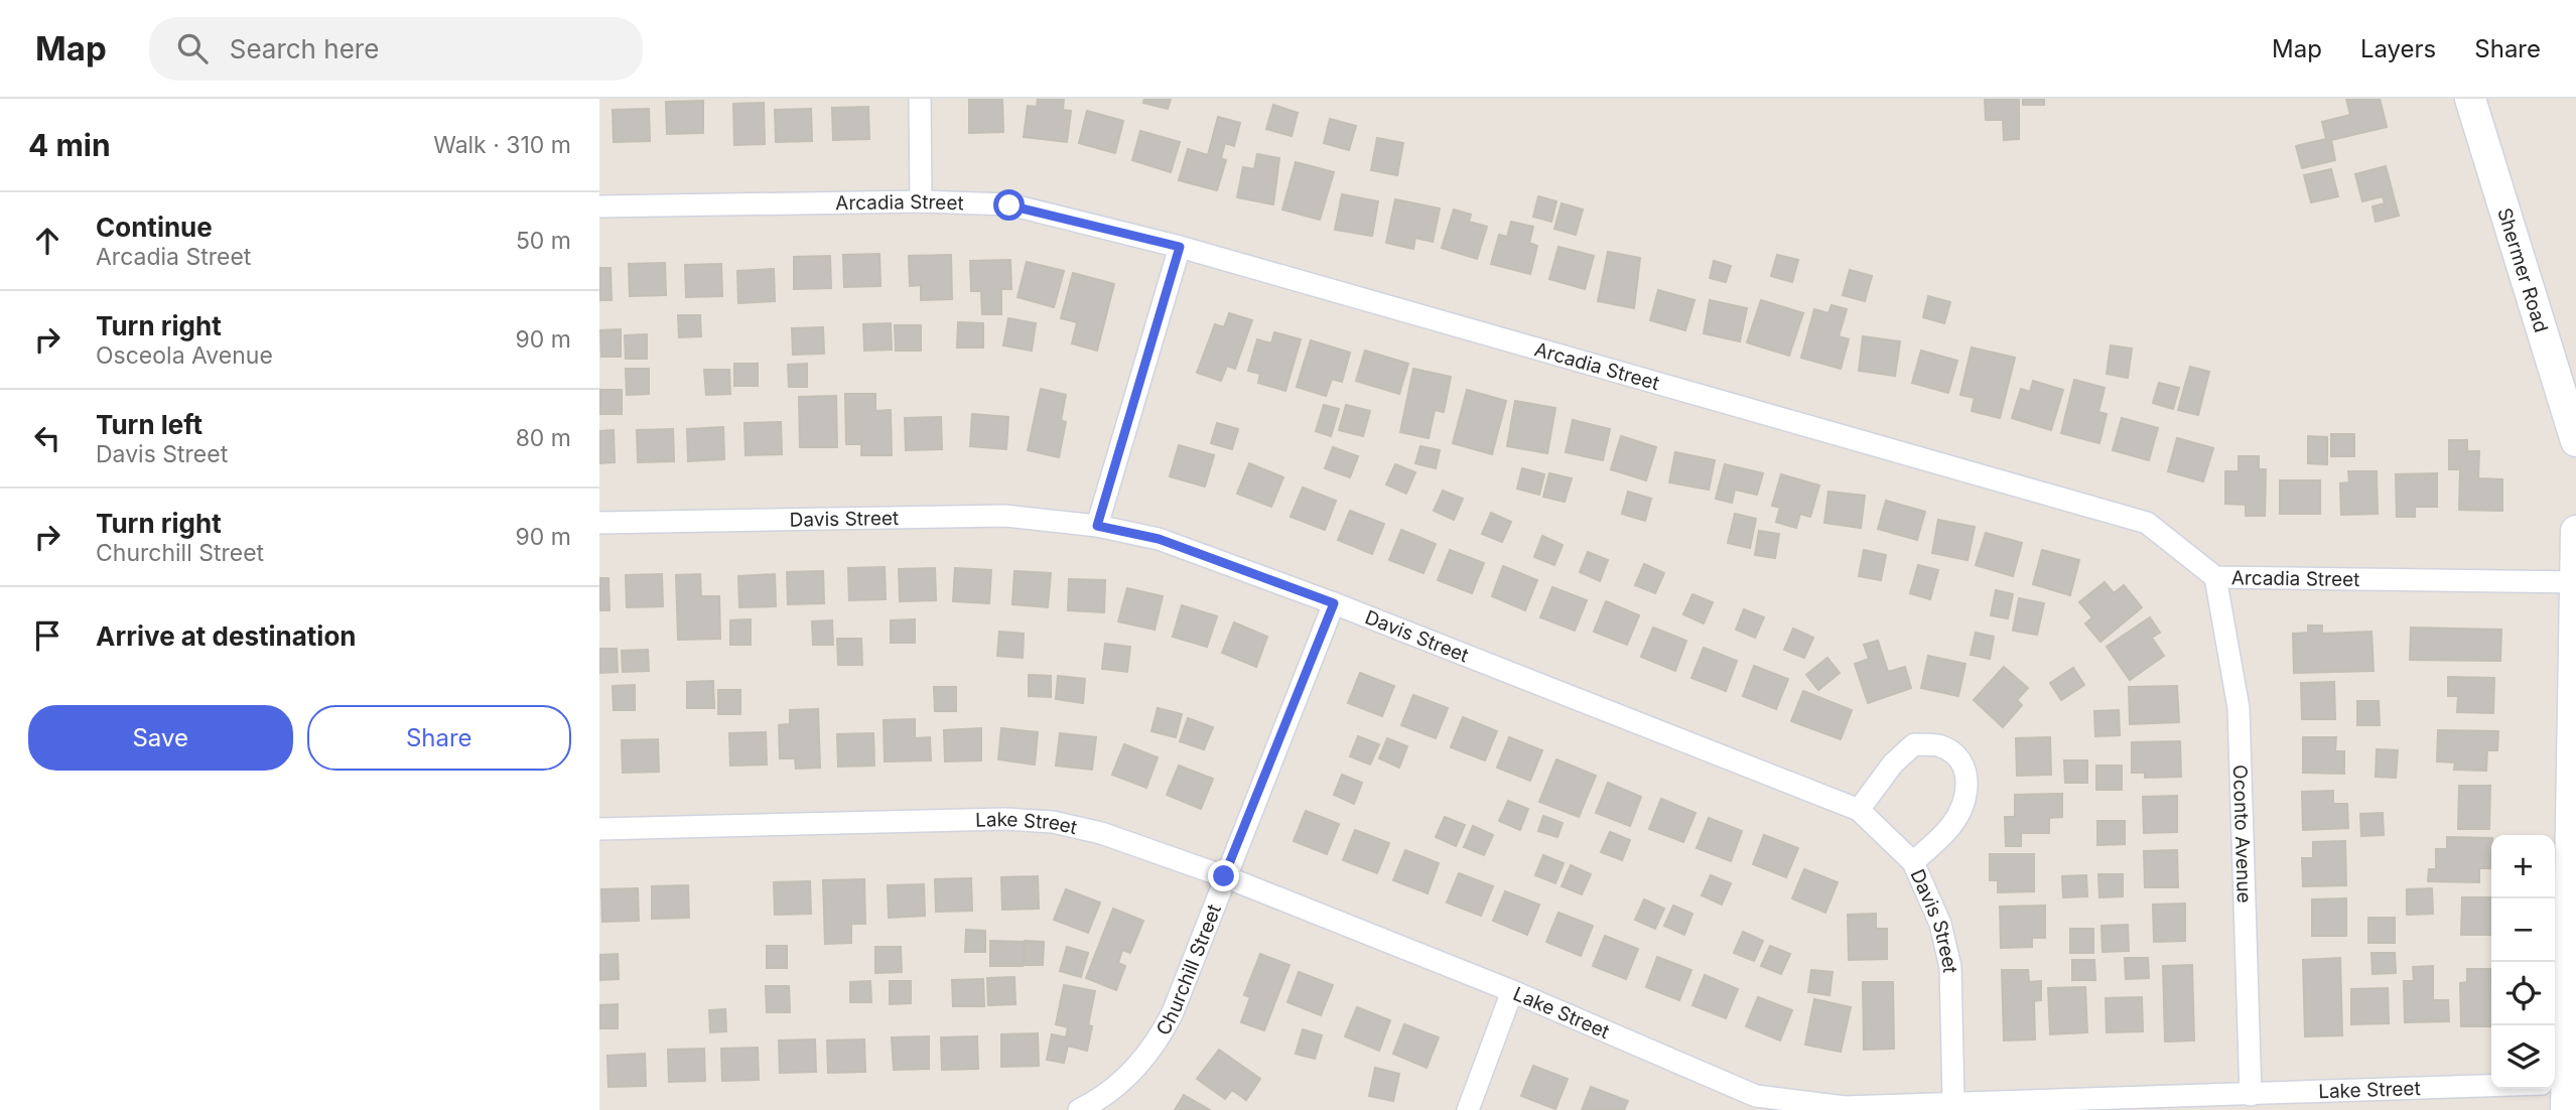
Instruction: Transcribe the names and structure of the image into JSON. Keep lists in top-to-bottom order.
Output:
{
  "streets": {
    "main road": ["Shermer Road"],
    "street": [
      "Arcadia Street",
      "Davis Street",
      "Lake Street",
      "Oconto Avenue",
      "Churchill Street"
    ]
  },
  "crossings": [
    ["Arcadia Street", "Oconto Avenue"],
    ["Davis Street", "Lake Street"],
    ["Davis Street", "Churchill Street"],
    ["Lake Street", "Oconto Avenue"],
    ["Lake Street", "Churchill Street"]
  ],
  "page": {
    "header": "Map",
    "search": "Search here",
    "nav": ["Map", "Layers", "Share"],
    "heading": ["4 min", "Walk · 310 m"],
    "list": [
      ["Continue", "Arcadia Street", "50 m"],
      ["Turn right", "Osceola Avenue", "90 m"],
      ["Turn left", "Davis Street", "80 m"],
      ["Turn right", "Churchill Street", "90 m"],
      "Arrive at destination"
    ],
    "buttons": ["Save", "Share"],
    "map_buttons": ["+", "−"]
  }
}
